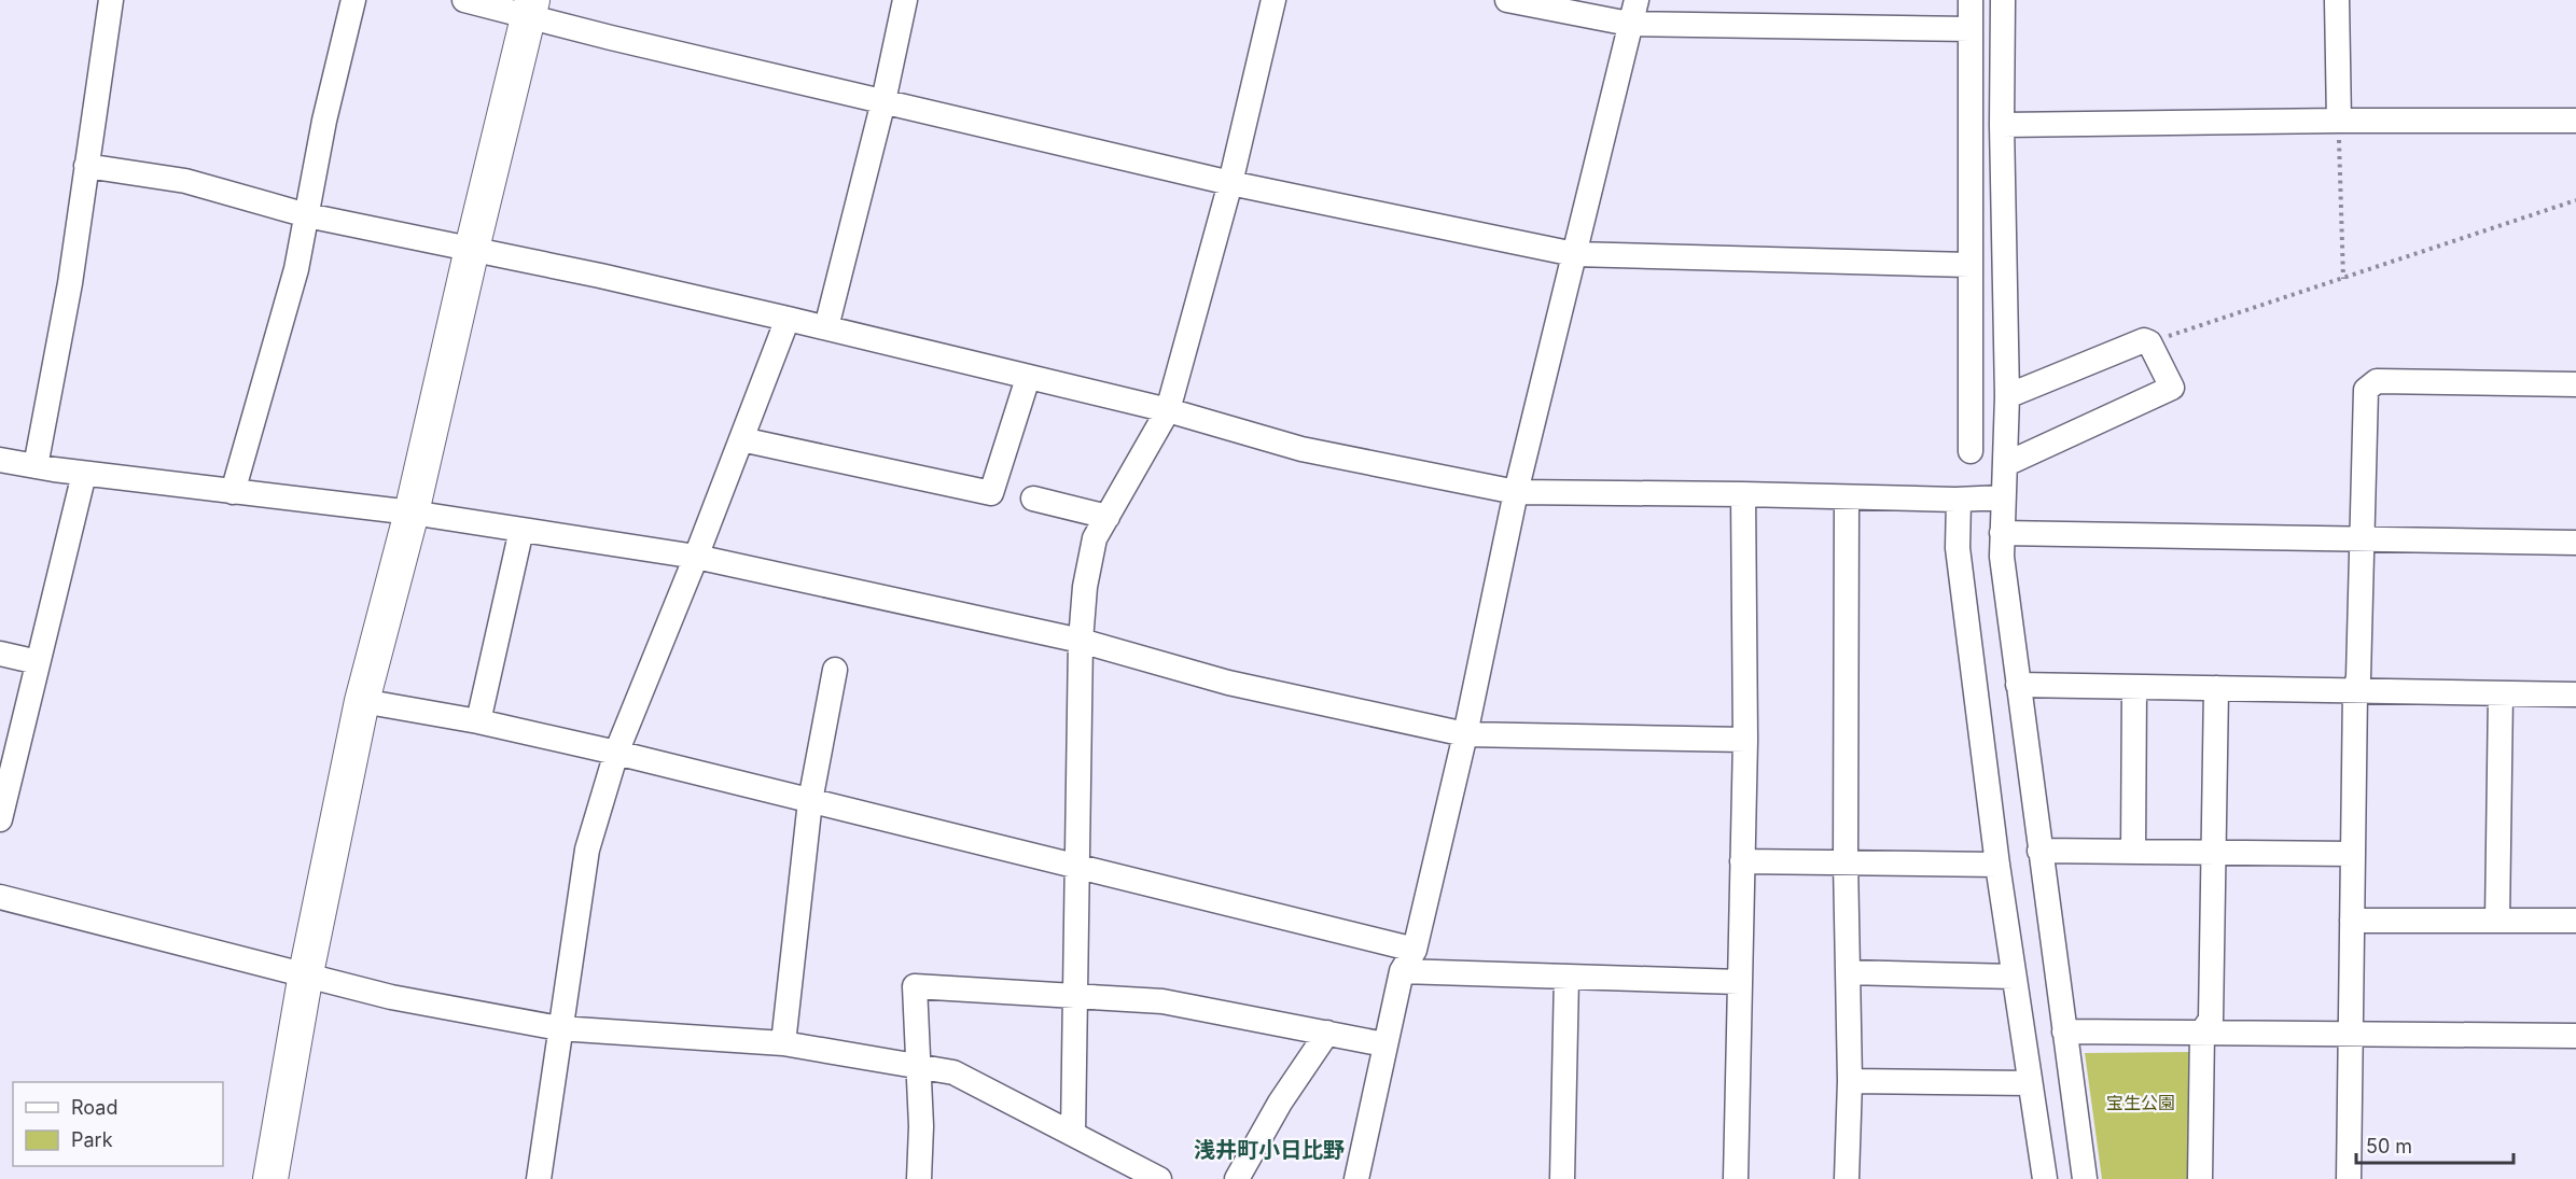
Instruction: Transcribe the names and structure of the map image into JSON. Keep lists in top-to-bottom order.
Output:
{
  "districts": ["浅井町小日比野"],
  "parks": ["宝生公園"],
  "legend": ["Road", "Park"],
  "scale_bar": "50 m"
}
